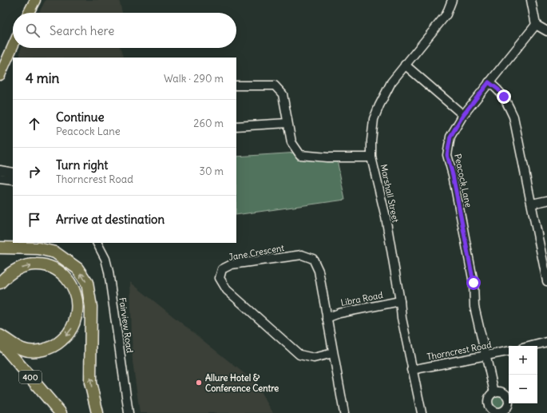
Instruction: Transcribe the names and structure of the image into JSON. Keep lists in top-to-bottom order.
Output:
{
  "streets": {
    "highway": ["400"],
    "street": [
      "Peacock Lane",
      "Marshall Street",
      "Jane Crescent",
      "Libra Road",
      "Fairview Road",
      "Thorncrest Road"
    ]
  },
  "crossings": [
    ["Peacock Lane", "Thorncrest Road"],
    ["Marshall Street", "Libra Road"],
    ["Marshall Street", "Thorncrest Road"],
    ["Jane Crescent", "Libra Road"]
  ],
  "places": ["Allure Hotel & Conference Centre"],
  "page": {
    "search": "Search here",
    "heading": ["4 min", "Walk · 290 m"],
    "list": [
      ["Continue", "Peacock Lane", "260 m"],
      ["Turn right", "Thorncrest Road", "30 m"],
      "Arrive at destination"
    ],
    "map_buttons": ["+", "−"]
  }
}
